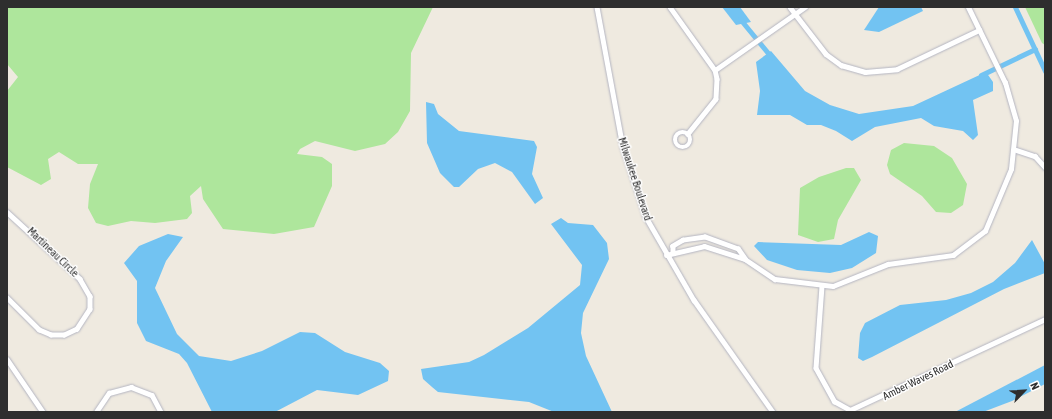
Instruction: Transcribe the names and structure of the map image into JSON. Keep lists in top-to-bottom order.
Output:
{
  "streets": {
    "street": ["Milwaukee Boulevard", "Martineau Circle", "Amber Waves Road"]
  },
  "north": "top right"
}
